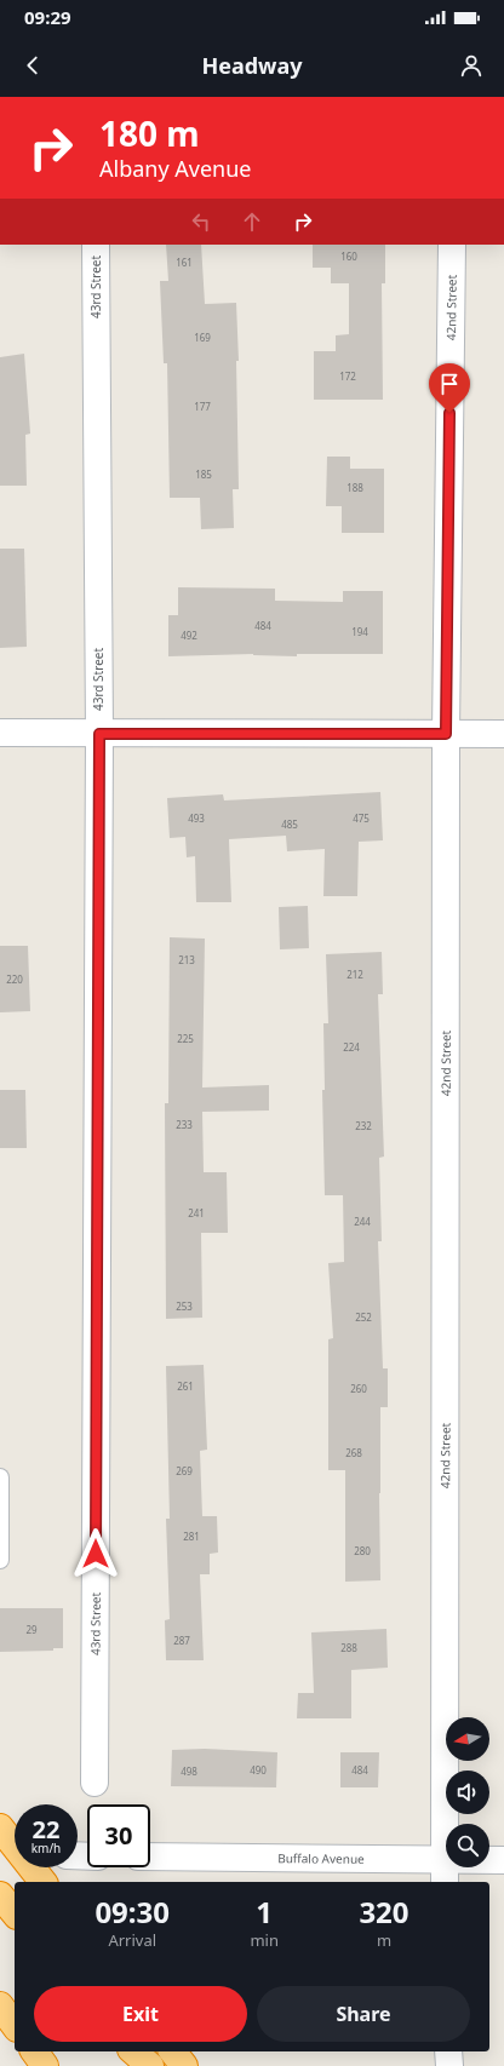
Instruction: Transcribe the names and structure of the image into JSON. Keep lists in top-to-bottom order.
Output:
{
  "streets": {
    "street": ["43rd Street", "42nd Street", "Buffalo Avenue"]
  },
  "crossings": [
    ["42nd Street", "Buffalo Avenue"]
  ],
  "house_numbers": [
    "160",
    "161",
    "169",
    "172",
    "177",
    "185",
    "188",
    "484",
    "194",
    "492",
    "493",
    "475",
    "485",
    "213",
    "212",
    "220",
    "225",
    "224",
    "233",
    "232",
    "241",
    "244",
    "253",
    "252",
    "261",
    "260",
    "268",
    "269",
    "281",
    "280",
    "29",
    "287",
    "288",
    "490",
    "484",
    "498"
  ],
  "north": "left",
  "page": {
    "status": "09:29",
    "header": "Headway",
    "turn": ["180 m", "Albany Avenue"],
    "speed": "22 km/h",
    "limit": "30",
    "eta": [
      "09:30",
      "Arrival",
      "1",
      "min",
      "320",
      "m"
    ],
    "buttons": ["Exit", "Share"]
  }
}
